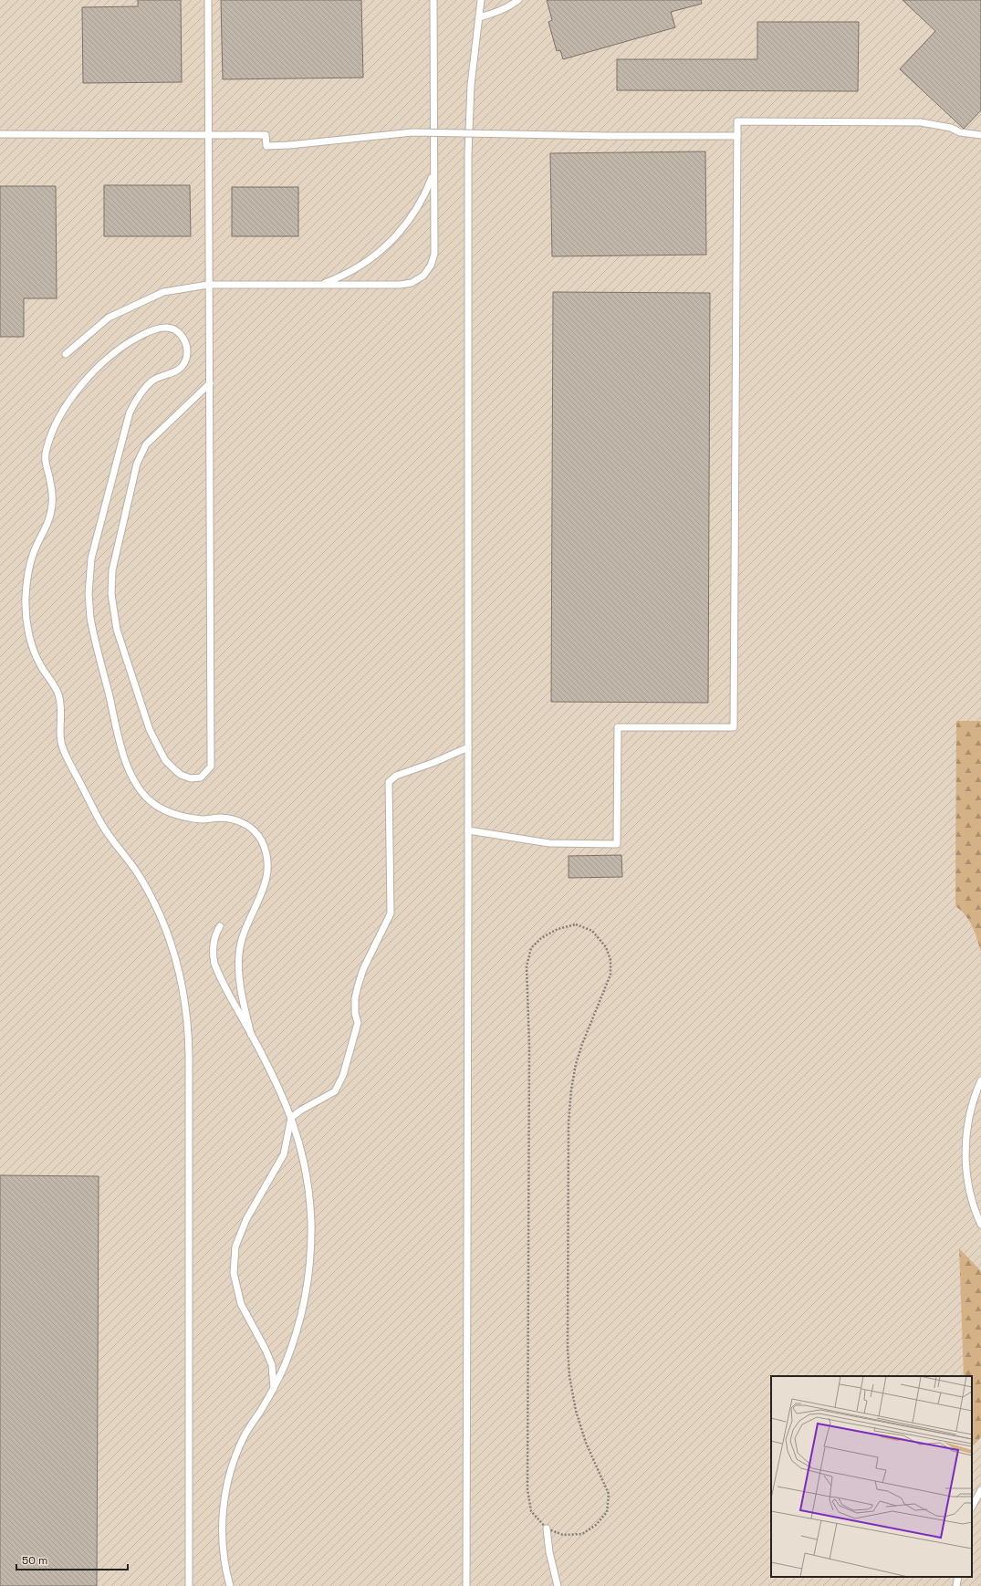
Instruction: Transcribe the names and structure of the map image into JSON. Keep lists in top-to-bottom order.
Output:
{
  "scale_bar": "50 m"
}
